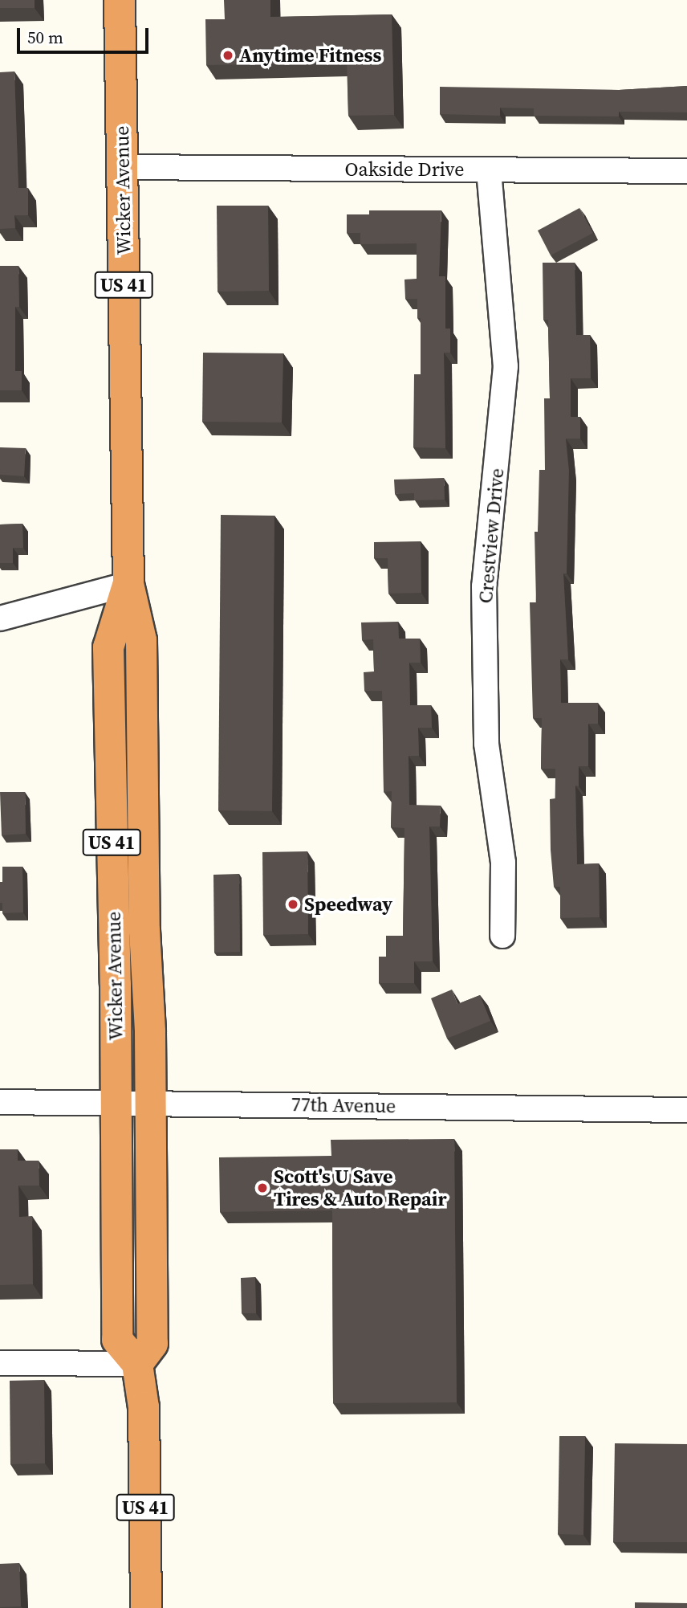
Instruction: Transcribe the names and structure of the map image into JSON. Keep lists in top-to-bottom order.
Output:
{
  "streets": {
    "highway": ["Wicker Avenue", "US 41"],
    "street": ["Oakside Drive", "Crestview Drive", "77th Avenue"]
  },
  "crossings": [
    ["Oakside Drive", "Wicker Avenue"],
    ["Oakside Drive", "Crestview Drive"],
    ["Wicker Avenue", "US 41"],
    ["Wicker Avenue", "77th Avenue"]
  ],
  "places": ["Anytime Fitness", "Speedway", "Scott's U Save Tires & Auto Repair"],
  "scale_bar": "50 m"
}
